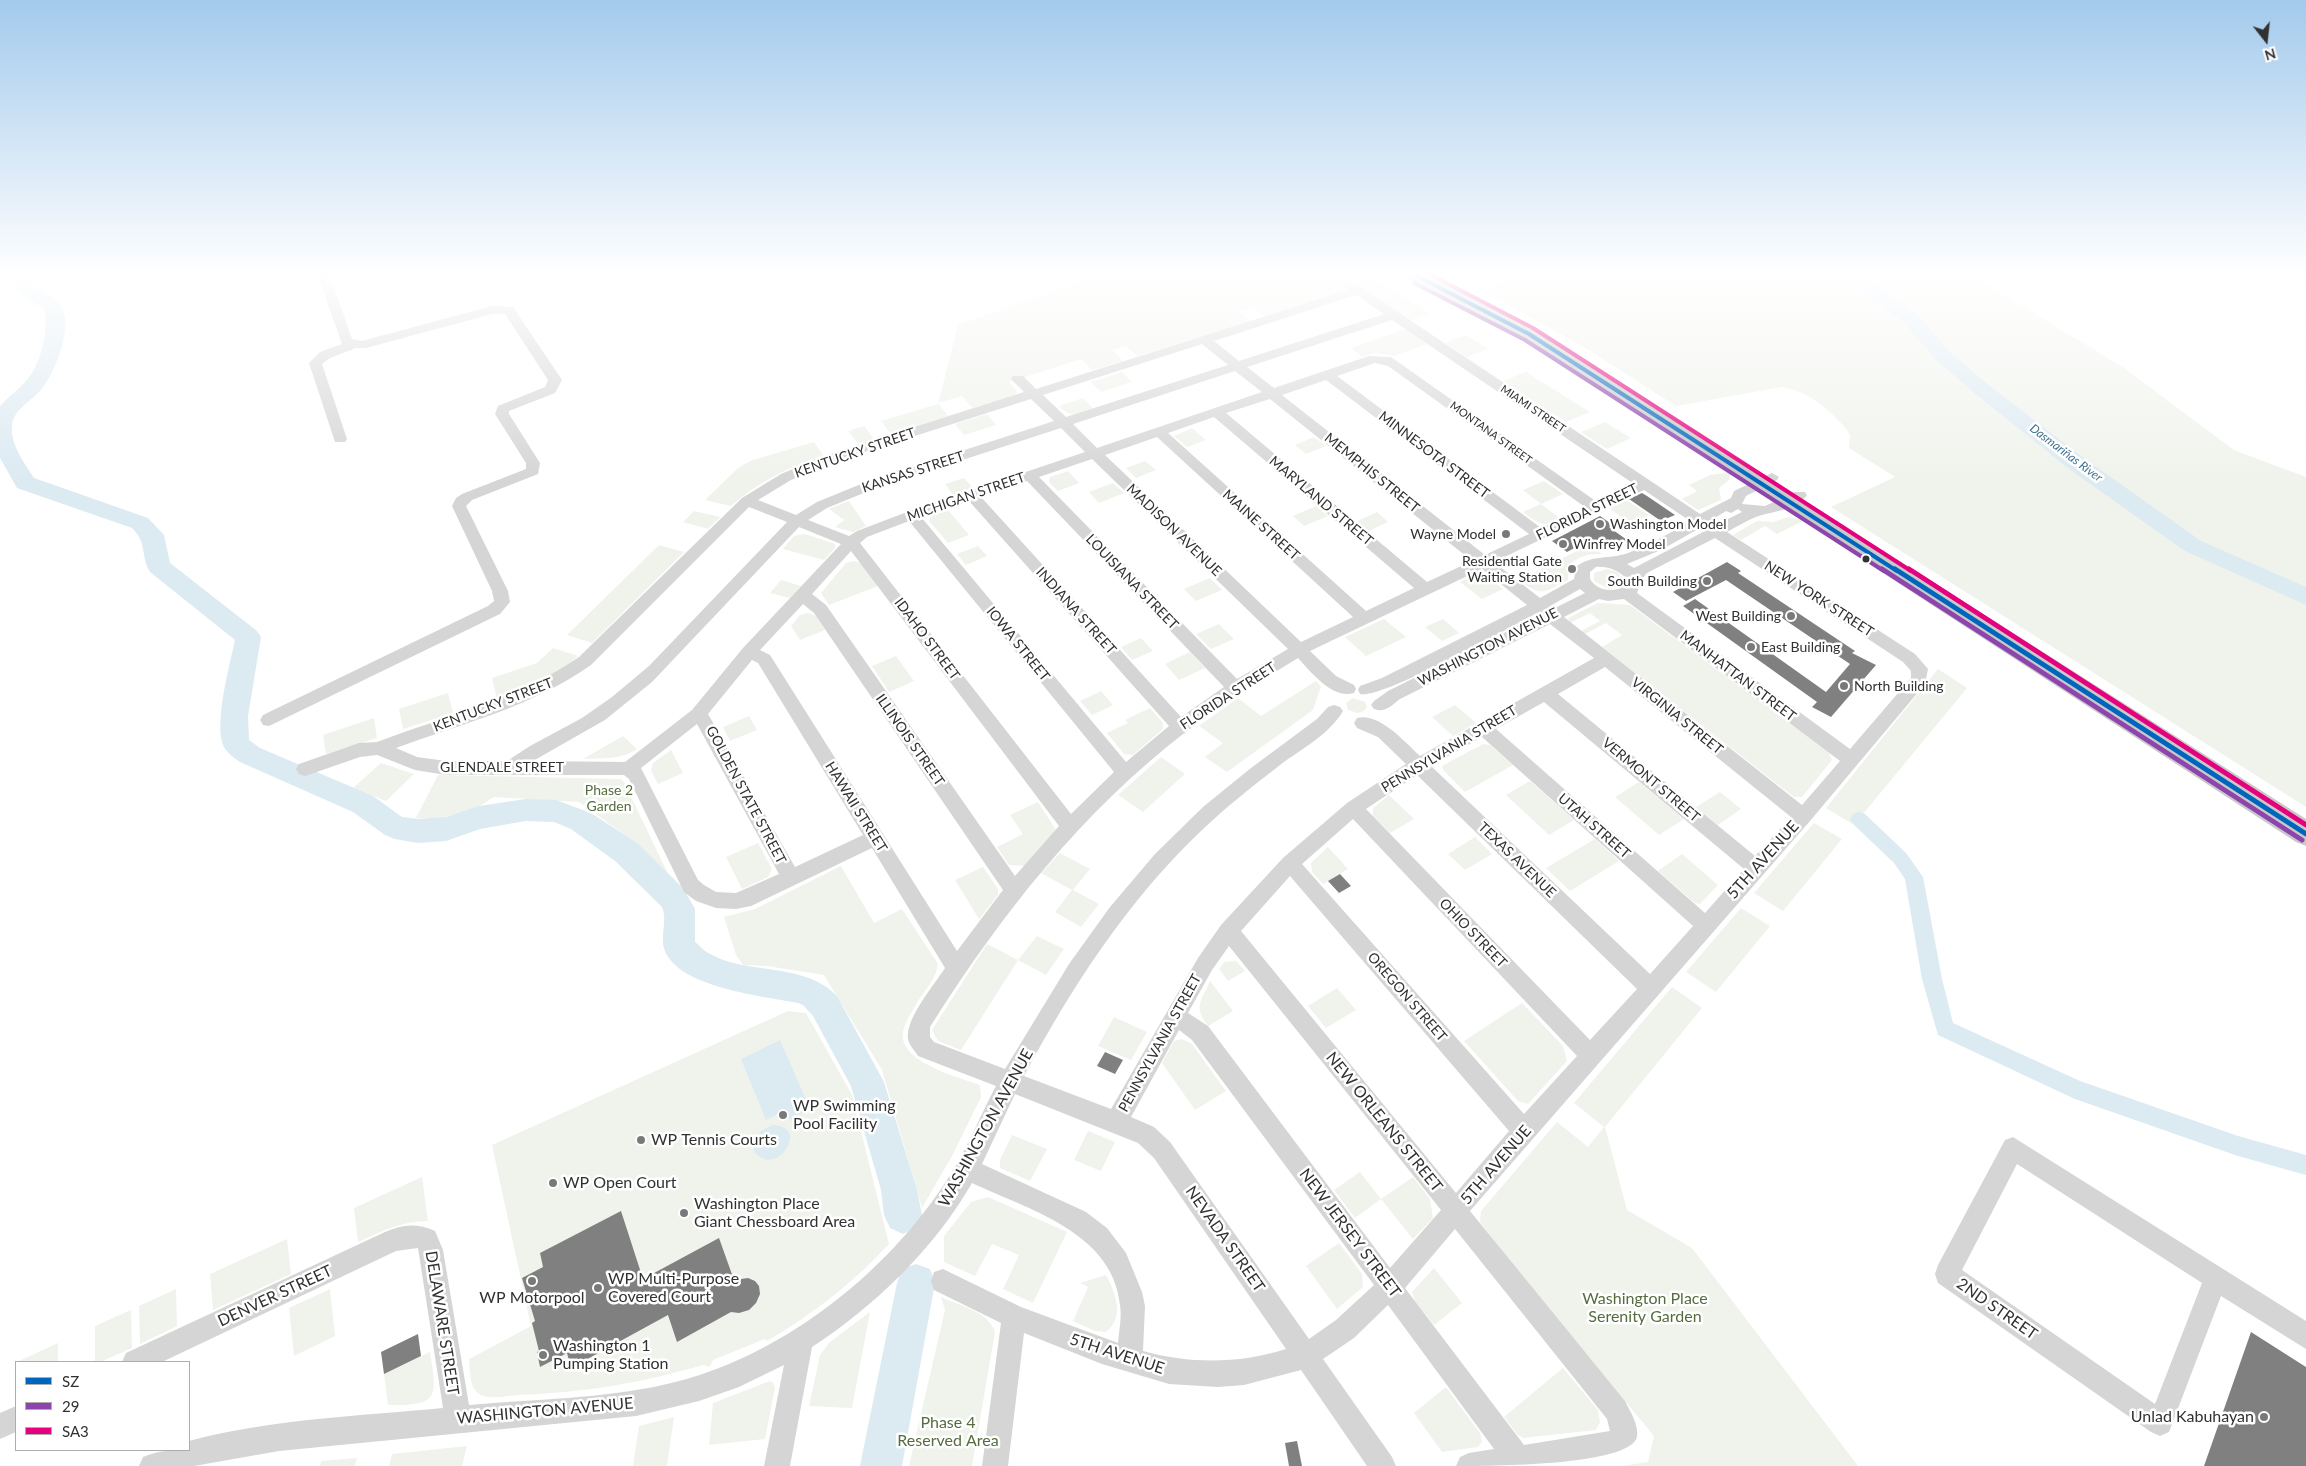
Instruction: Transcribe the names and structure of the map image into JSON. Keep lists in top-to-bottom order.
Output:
{
  "streets": {
    "street": [
      "MIAMI STREET",
      "MONTANA STREET",
      "KENTUCKY STREET",
      "MINNESOTA STREET",
      "KANSAS STREET",
      "MEMPHIS STREET",
      "MICHIGAN STREET",
      "MARYLAND STREET",
      "FLORIDA STREET",
      "MAINE STREET",
      "MADISON AVENUE",
      "LOUISIANA STREET",
      "NEW YORK STREET",
      "INDIANA STREET",
      "IDAHO STREET",
      "IOWA STREET",
      "WASHINGTON AVENUE",
      "MANHATTAN STREET",
      "VIRGINIA STREET",
      "ILLINOIS STREET",
      "PENNSYLVANIA STREET",
      "GLENDALE STREET",
      "VERMONT STREET",
      "GOLDEN STATE STREET",
      "HAWAII STREET",
      "UTAH STREET",
      "TEXAS AVENUE",
      "5TH AVENUE",
      "OHIO STREET",
      "OREGON STREET",
      "NEW ORLEANS STREET",
      "NEW JERSEY STREET",
      "NEVADA STREET",
      "DENVER STREET",
      "2ND STREET",
      "DELAWARE STREET"
    ]
  },
  "crossings": [
    ["MIAMI STREET", "FLORIDA STREET"],
    ["MIAMI STREET", "NEW YORK STREET"],
    ["MONTANA STREET", "MICHIGAN STREET"],
    ["MONTANA STREET", "FLORIDA STREET"],
    ["KENTUCKY STREET", "MADISON AVENUE"],
    ["KENTUCKY STREET", "IDAHO STREET"],
    ["KENTUCKY STREET", "GLENDALE STREET"],
    ["MINNESOTA STREET", "MICHIGAN STREET"],
    ["MINNESOTA STREET", "FLORIDA STREET"],
    ["KANSAS STREET", "MEMPHIS STREET"],
    ["KANSAS STREET", "MADISON AVENUE"],
    ["KANSAS STREET", "IDAHO STREET"],
    ["KANSAS STREET", "GLENDALE STREET"],
    ["MEMPHIS STREET", "MICHIGAN STREET"],
    ["MEMPHIS STREET", "FLORIDA STREET"],
    ["MEMPHIS STREET", "WASHINGTON AVENUE"],
    ["MEMPHIS STREET", "VIRGINIA STREET"],
    ["MICHIGAN STREET", "MARYLAND STREET"],
    ["MICHIGAN STREET", "MAINE STREET"],
    ["MICHIGAN STREET", "MADISON AVENUE"],
    ["MICHIGAN STREET", "LOUISIANA STREET"],
    ["MICHIGAN STREET", "INDIANA STREET"],
    ["MICHIGAN STREET", "IDAHO STREET"],
    ["MICHIGAN STREET", "IOWA STREET"],
    ["MICHIGAN STREET", "ILLINOIS STREET"],
    ["MICHIGAN STREET", "GLENDALE STREET"],
    ["MICHIGAN STREET", "GOLDEN STATE STREET"],
    ["MICHIGAN STREET", "HAWAII STREET"],
    ["MARYLAND STREET", "FLORIDA STREET"],
    ["FLORIDA STREET", "MAINE STREET"],
    ["FLORIDA STREET", "MADISON AVENUE"],
    ["FLORIDA STREET", "LOUISIANA STREET"],
    ["FLORIDA STREET", "INDIANA STREET"],
    ["FLORIDA STREET", "IDAHO STREET"],
    ["FLORIDA STREET", "IOWA STREET"],
    ["FLORIDA STREET", "ILLINOIS STREET"],
    ["FLORIDA STREET", "HAWAII STREET"],
    ["FLORIDA STREET", "NEVADA STREET"],
    ["MADISON AVENUE", "WASHINGTON AVENUE"],
    ["NEW YORK STREET", "5TH AVENUE"],
    ["WASHINGTON AVENUE", "MANHATTAN STREET"],
    ["WASHINGTON AVENUE", "VIRGINIA STREET"],
    ["WASHINGTON AVENUE", "TEXAS AVENUE"],
    ["WASHINGTON AVENUE", "NEVADA STREET"],
    ["WASHINGTON AVENUE", "DELAWARE STREET"],
    ["MANHATTAN STREET", "5TH AVENUE"],
    ["VIRGINIA STREET", "PENNSYLVANIA STREET"],
    ["VIRGINIA STREET", "5TH AVENUE"],
    ["PENNSYLVANIA STREET", "VERMONT STREET"],
    ["PENNSYLVANIA STREET", "UTAH STREET"],
    ["PENNSYLVANIA STREET", "TEXAS AVENUE"],
    ["PENNSYLVANIA STREET", "OHIO STREET"],
    ["PENNSYLVANIA STREET", "OREGON STREET"],
    ["PENNSYLVANIA STREET", "NEW ORLEANS STREET"],
    ["PENNSYLVANIA STREET", "NEW JERSEY STREET"],
    ["PENNSYLVANIA STREET", "NEVADA STREET"],
    ["VERMONT STREET", "5TH AVENUE"],
    ["UTAH STREET", "5TH AVENUE"],
    ["TEXAS AVENUE", "5TH AVENUE"],
    ["5TH AVENUE", "OHIO STREET"],
    ["5TH AVENUE", "OREGON STREET"],
    ["5TH AVENUE", "NEW ORLEANS STREET"],
    ["5TH AVENUE", "NEW JERSEY STREET"],
    ["5TH AVENUE", "NEVADA STREET"],
    ["NEW ORLEANS STREET", "NEW JERSEY STREET"],
    ["DENVER STREET", "DELAWARE STREET"]
  ],
  "water": ["Dasmariñas River"],
  "parks": ["Phase 2 Garden", "Washington Place Serenity Garden", "Phase 4 Reserved Area"],
  "places": [
    "Washington Model",
    "Wayne Model",
    "Winfrey Model",
    "Residential Gate Waiting Station",
    "South Building",
    "West Building",
    "East Building",
    "North Building",
    "WP Swimming Pool Facility",
    "WP Tennis Courts",
    "WP Open Court",
    "Washington Place Giant Chessboard Area",
    "WP Motorpool",
    "WP Multi-Purpose Covered Court",
    "Washington 1 Pumping Station",
    "Unlad Kabuhayan"
  ],
  "lines": ["transit line SZ", "transit line 29", "transit line SA3"],
  "legend": ["SZ", "29", "SA3"],
  "north": "bottom"
}
